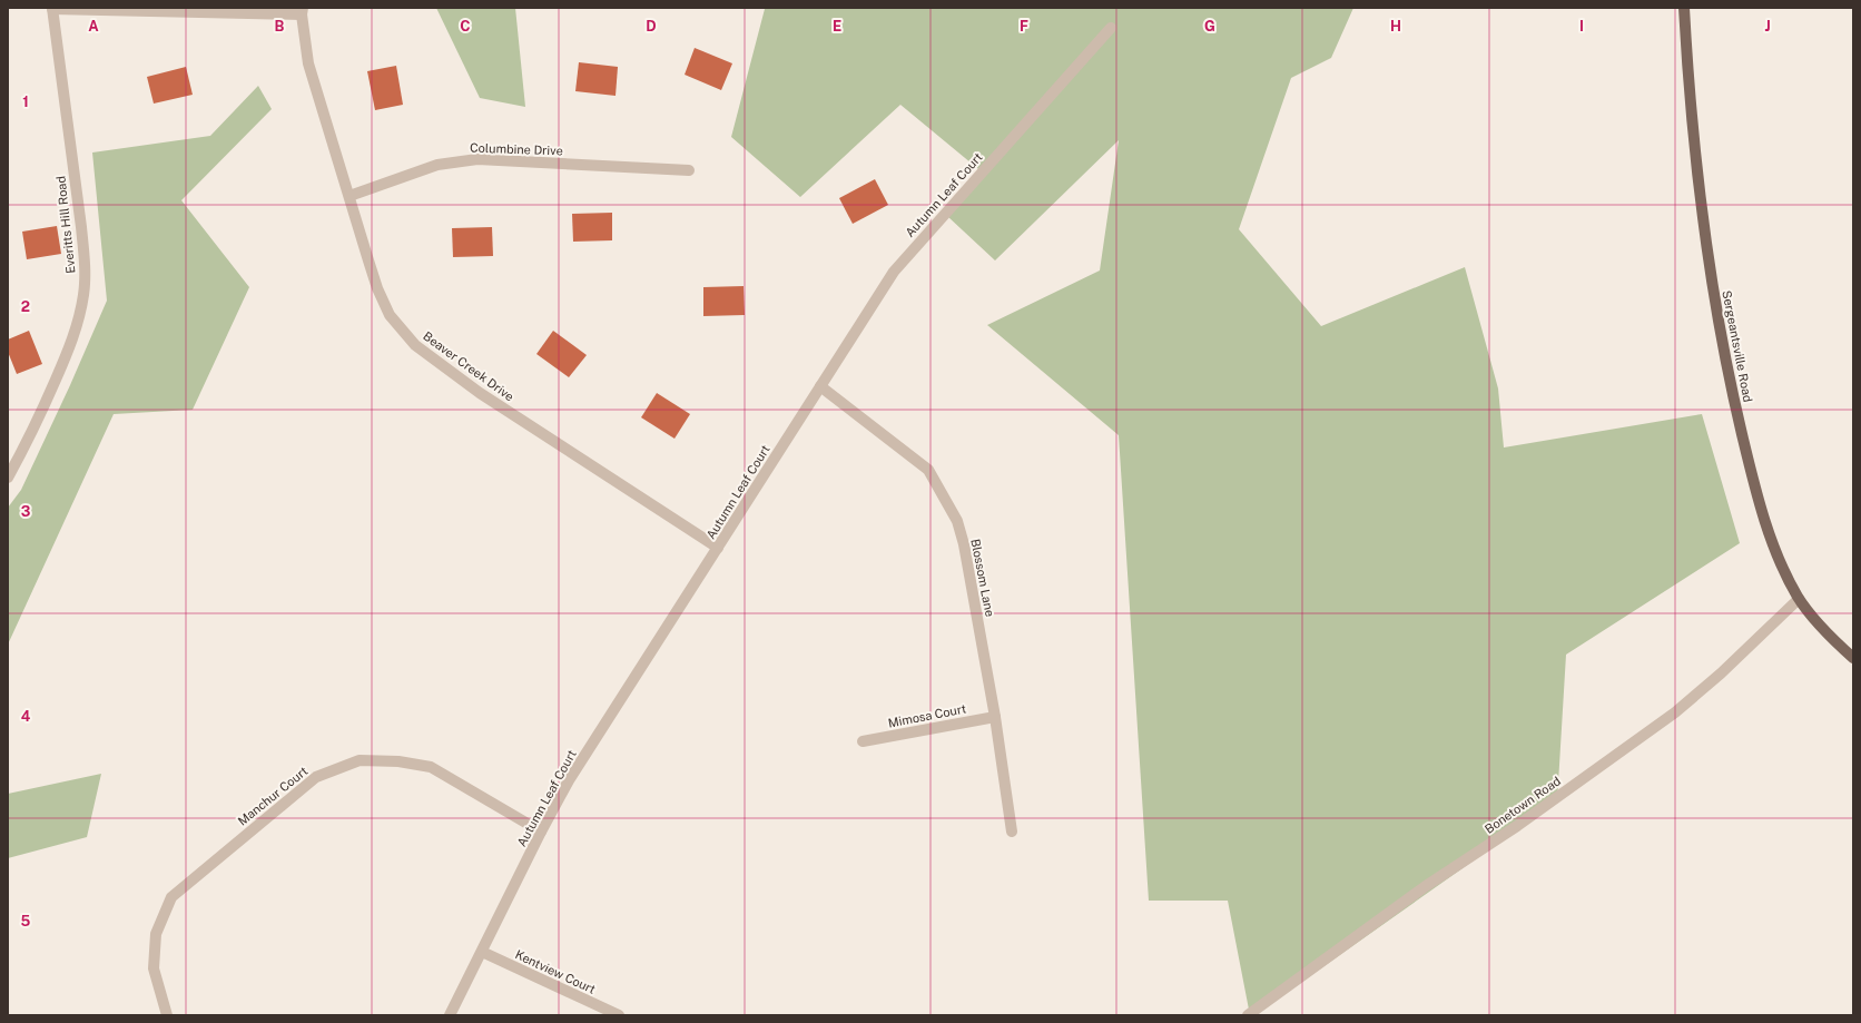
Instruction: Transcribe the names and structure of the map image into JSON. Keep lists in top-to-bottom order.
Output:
{
  "streets": {
    "main road": ["Sergeantsville Road"],
    "street": [
      "Columbine Drive",
      "Autumn Leaf Court",
      "Everitts Hill Road",
      "Beaver Creek Drive",
      "Blossom Lane",
      "Mimosa Court",
      "Manchur Court",
      "Bonetown Road",
      "Kentview Court"
    ]
  },
  "crossings": [
    ["Columbine Drive", "Beaver Creek Drive"],
    ["Autumn Leaf Court", "Beaver Creek Drive"],
    ["Autumn Leaf Court", "Blossom Lane"],
    ["Autumn Leaf Court", "Manchur Court"],
    ["Autumn Leaf Court", "Kentview Court"],
    ["Sergeantsville Road", "Bonetown Road"],
    ["Blossom Lane", "Mimosa Court"]
  ],
  "grid": {
    "columns": [
      "A",
      "B",
      "C",
      "D",
      "E",
      "F",
      "G",
      "H",
      "I",
      "J"
    ],
    "rows": [
      "1",
      "2",
      "3",
      "4",
      "5"
    ]
  }
}
